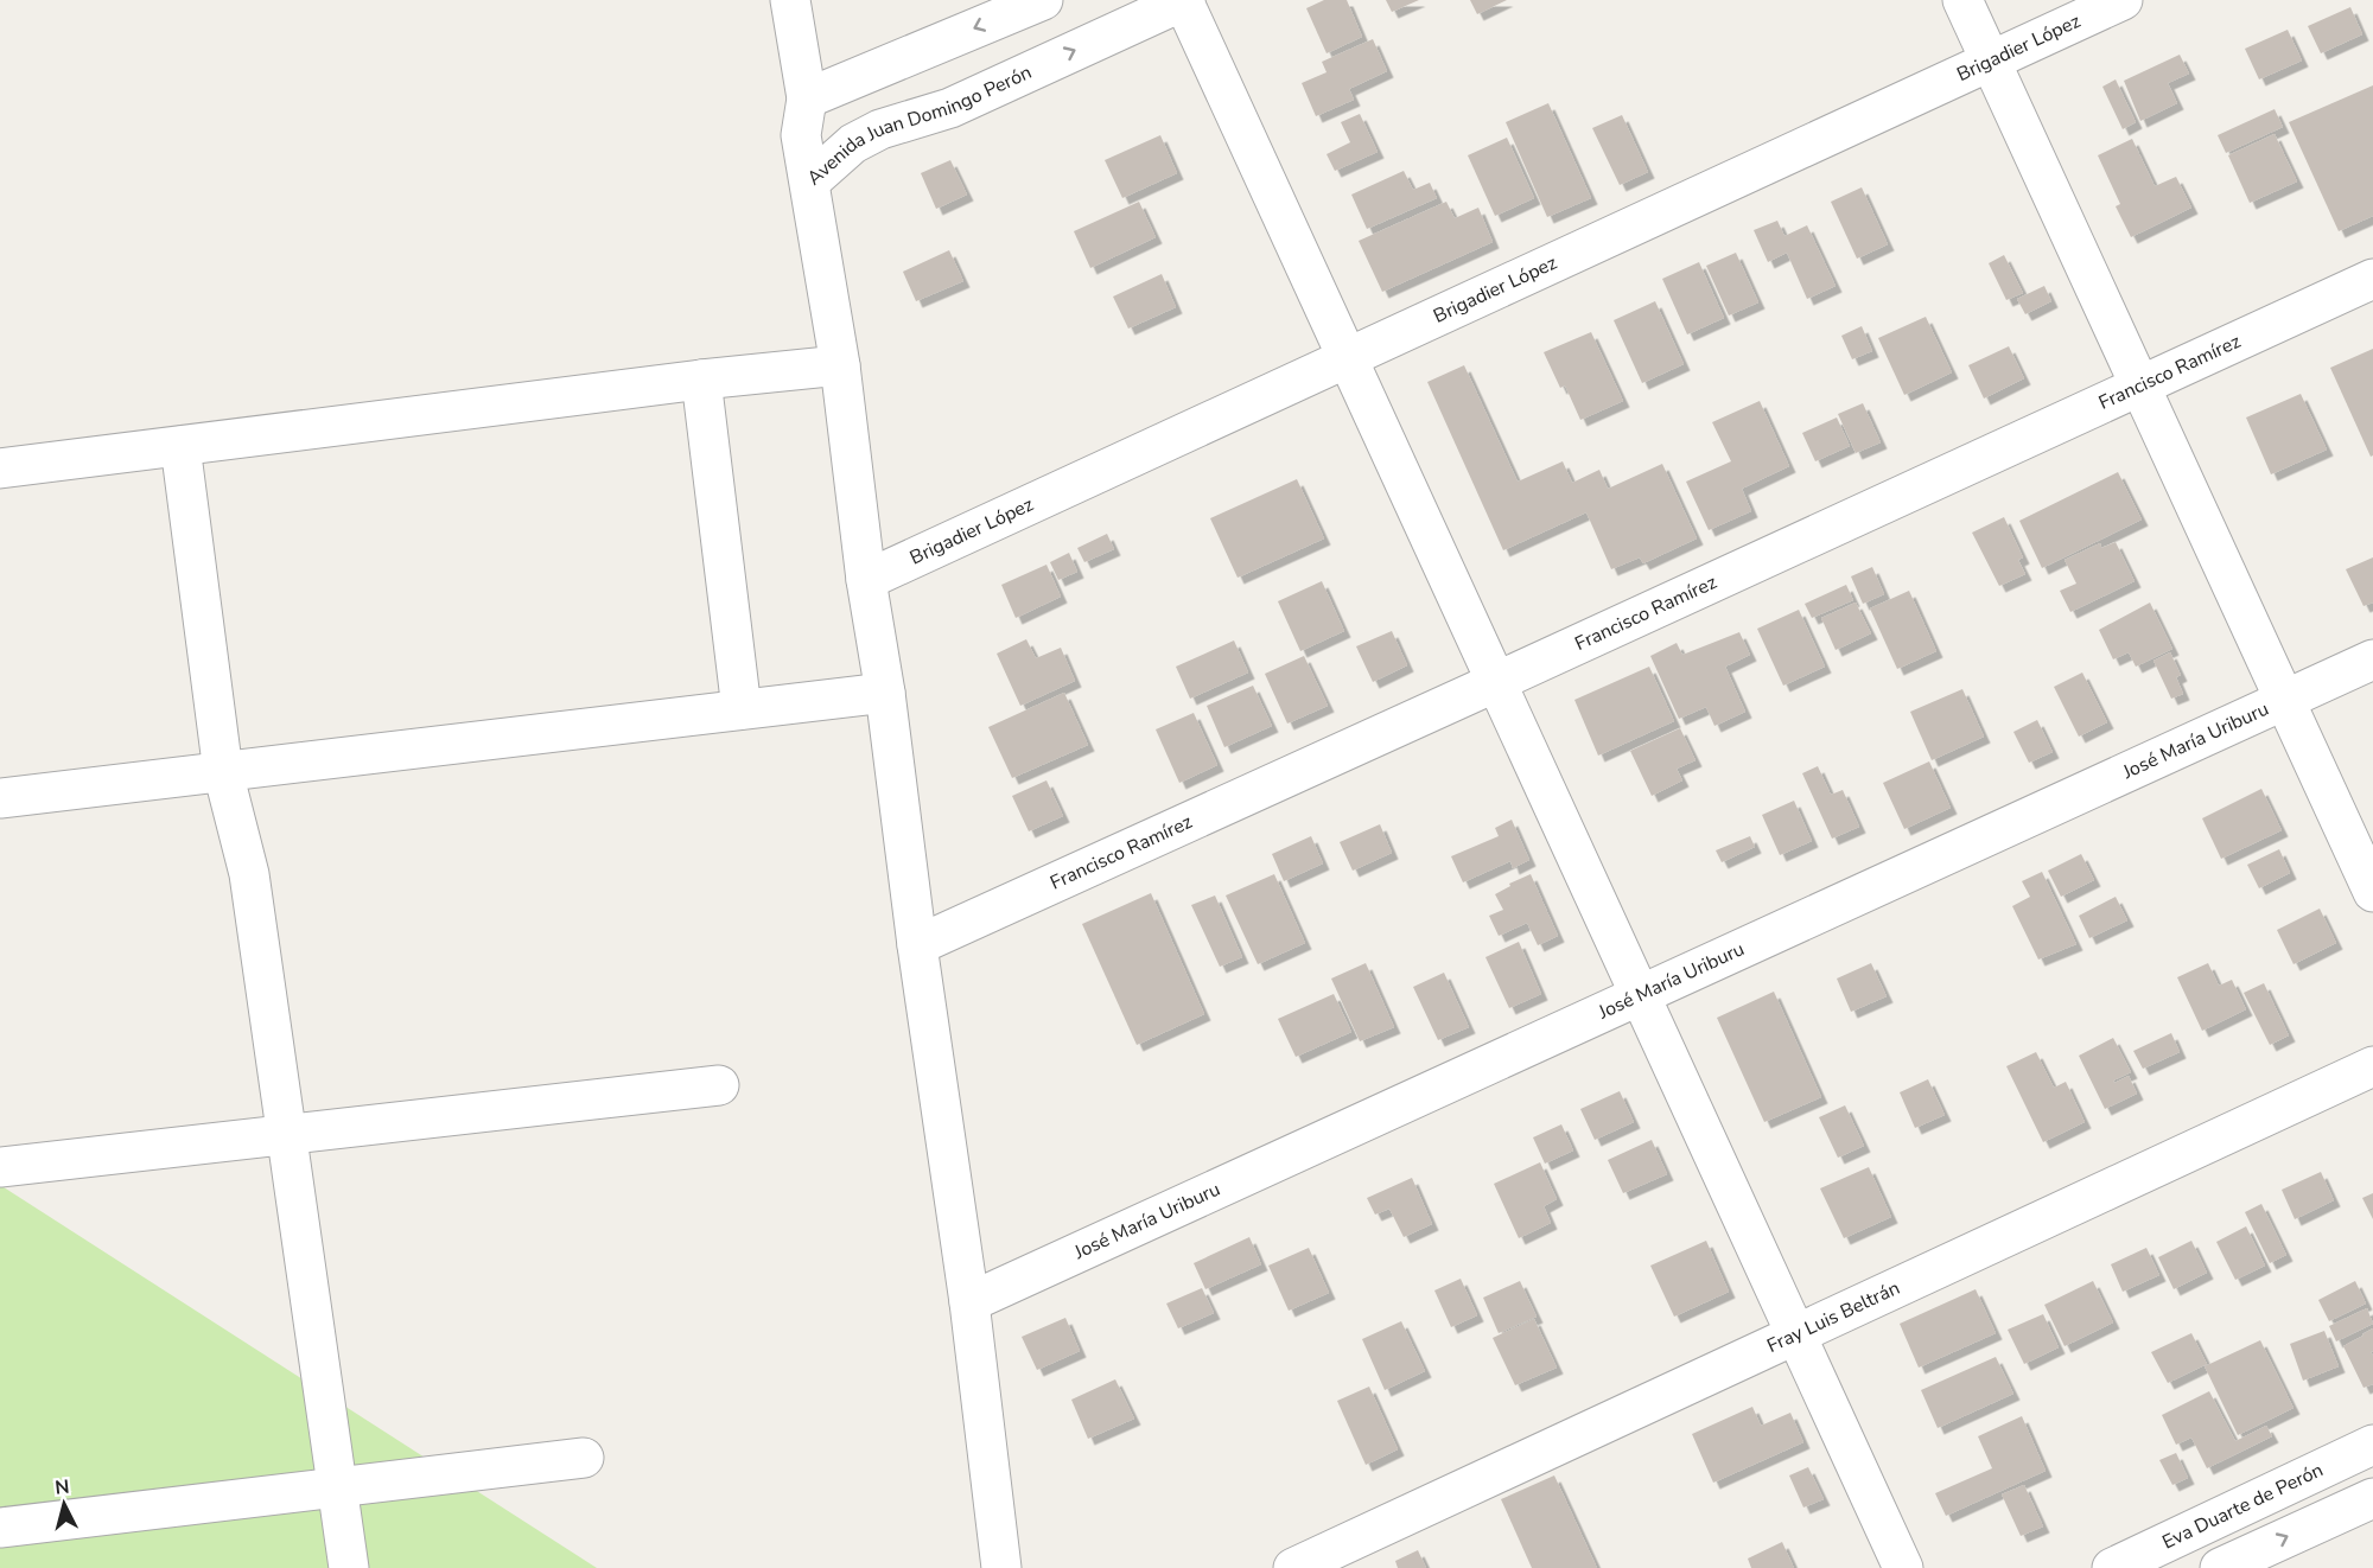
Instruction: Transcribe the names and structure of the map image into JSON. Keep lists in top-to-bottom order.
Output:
{
  "streets": {
    "street": [
      "Brigadier López",
      "Avenida Juan Domingo Perón",
      "Francisco Ramírez",
      "José María Uriburu",
      "Fray Luis Beltrán",
      "Eva Duarte de Perón"
    ]
  },
  "north": "top"
}
